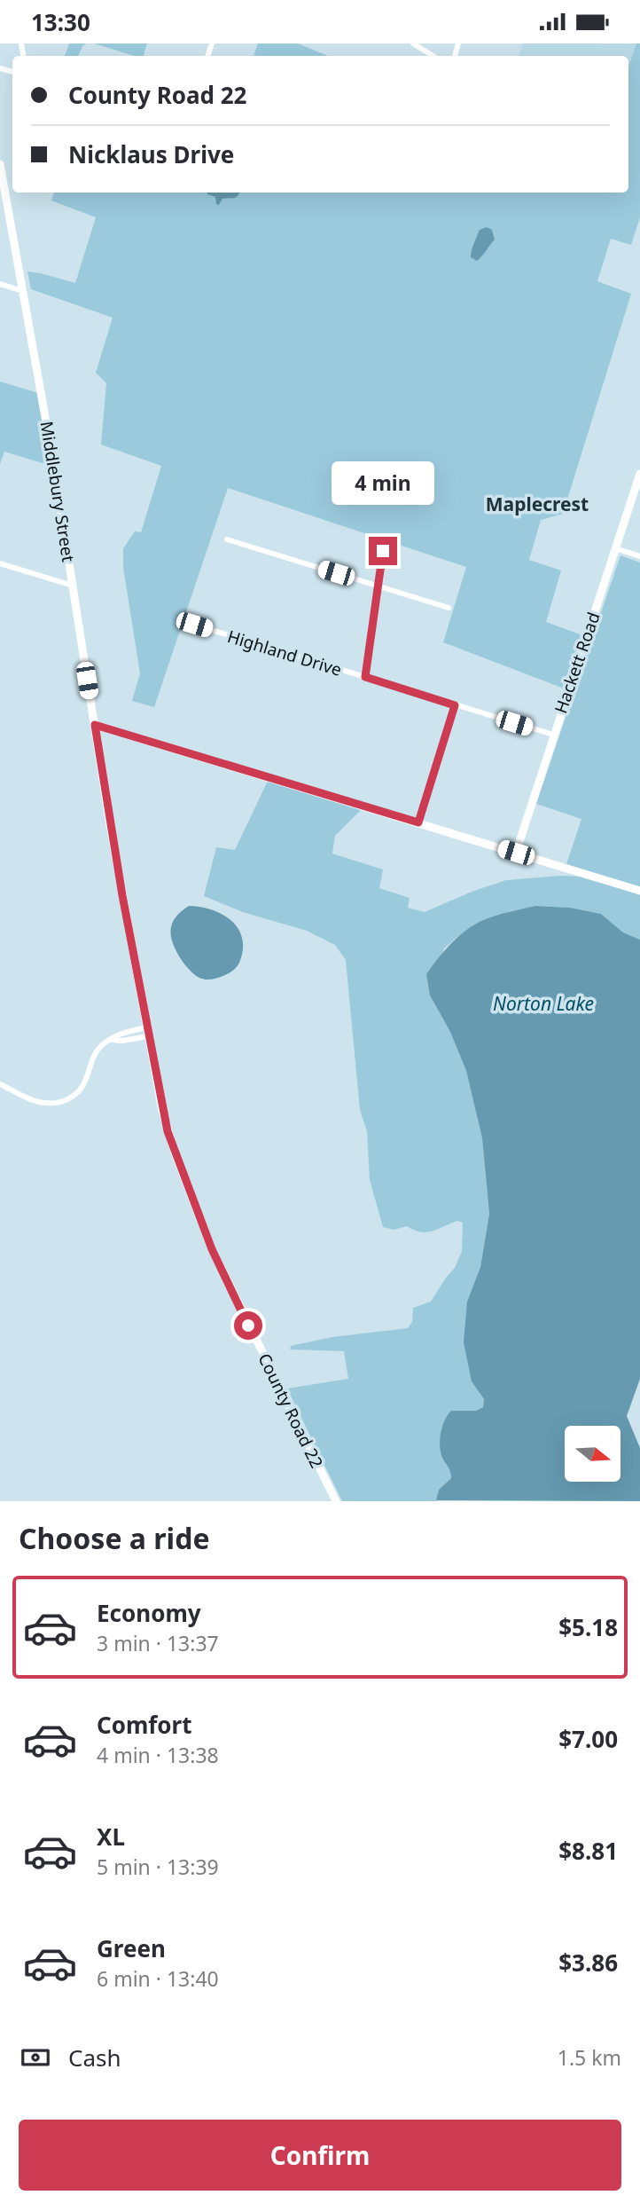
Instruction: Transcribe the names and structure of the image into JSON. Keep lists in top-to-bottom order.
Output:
{
  "streets": {
    "main road": ["Middlebury Street", "Hackett Road", "County Road 22"],
    "street": ["Highland Drive"]
  },
  "crossings": [
    ["Middlebury Street", "County Road 22"],
    ["Highland Drive", "Hackett Road"]
  ],
  "districts": ["Maplecrest"],
  "water": ["Norton Lake"],
  "north": "right",
  "page": {
    "status": "13:30",
    "banner": ["County Road 22", "Nicklaus Drive"],
    "bubble": "4 min",
    "heading": "Choose a ride",
    "list": [
      {
        "name": "Economy",
        "note": "3 min · 13:37",
        "value": "$5.18"
      },
      {
        "name": "Comfort",
        "note": "4 min · 13:38",
        "value": "$7.00"
      },
      {
        "name": "XL",
        "note": "5 min · 13:39",
        "value": "$8.81"
      },
      {
        "name": "Green",
        "note": "6 min · 13:40",
        "value": "$3.86"
      }
    ],
    "pay": ["Cash", "1.5 km"],
    "buttons": "Confirm"
  }
}
